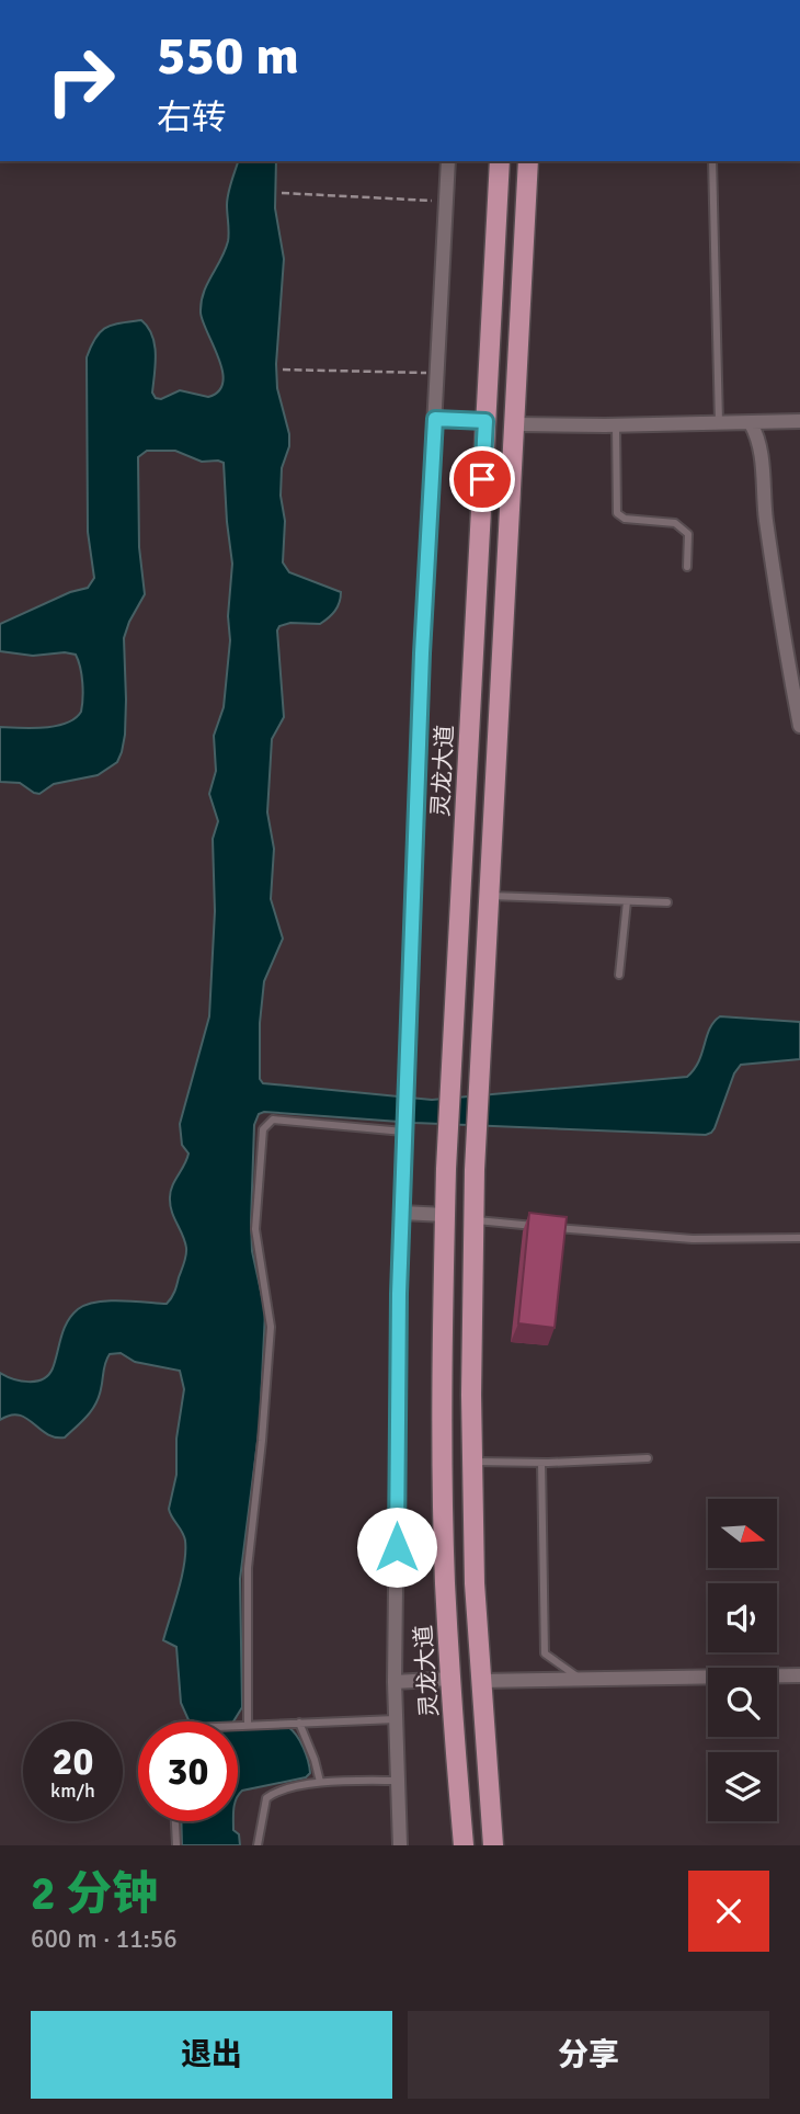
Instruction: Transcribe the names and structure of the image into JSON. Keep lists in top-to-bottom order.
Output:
{
  "streets": {
    "main road": ["灵龙大道"]
  },
  "north": "right",
  "page": {
    "turn": ["550 m", "右转"],
    "speed": "20 km/h",
    "limit": "30",
    "heading": ["2 分钟", "600 m · 11:56"],
    "buttons": ["退出", "分享"]
  }
}
